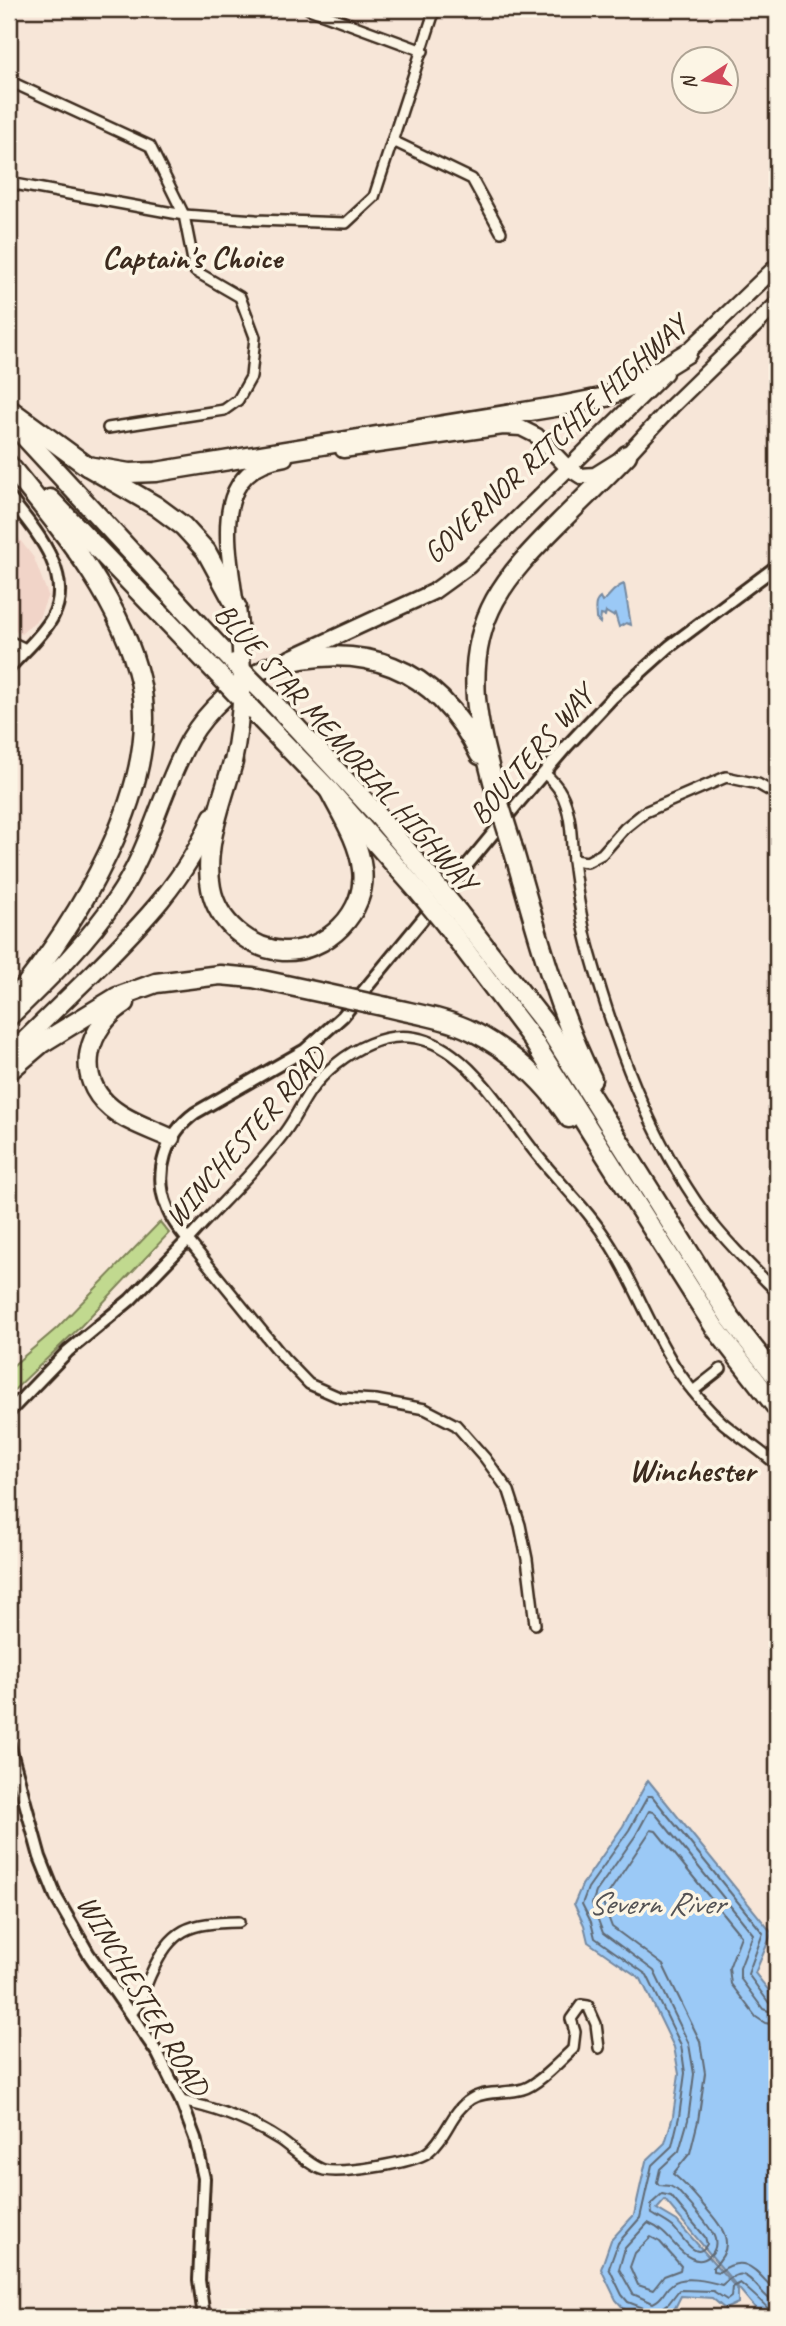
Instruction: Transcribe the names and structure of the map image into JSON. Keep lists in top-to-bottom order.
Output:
{
  "streets": {
    "highway": ["GOVERNOR RITCHIE HIGHWAY", "BLUE STAR MEMORIAL HIGHWAY"],
    "street": ["BOULTERS WAY", "WINCHESTER ROAD"]
  },
  "districts": ["Captain's Choice", "Winchester"],
  "water": ["Severn River"],
  "north": "left"
}
